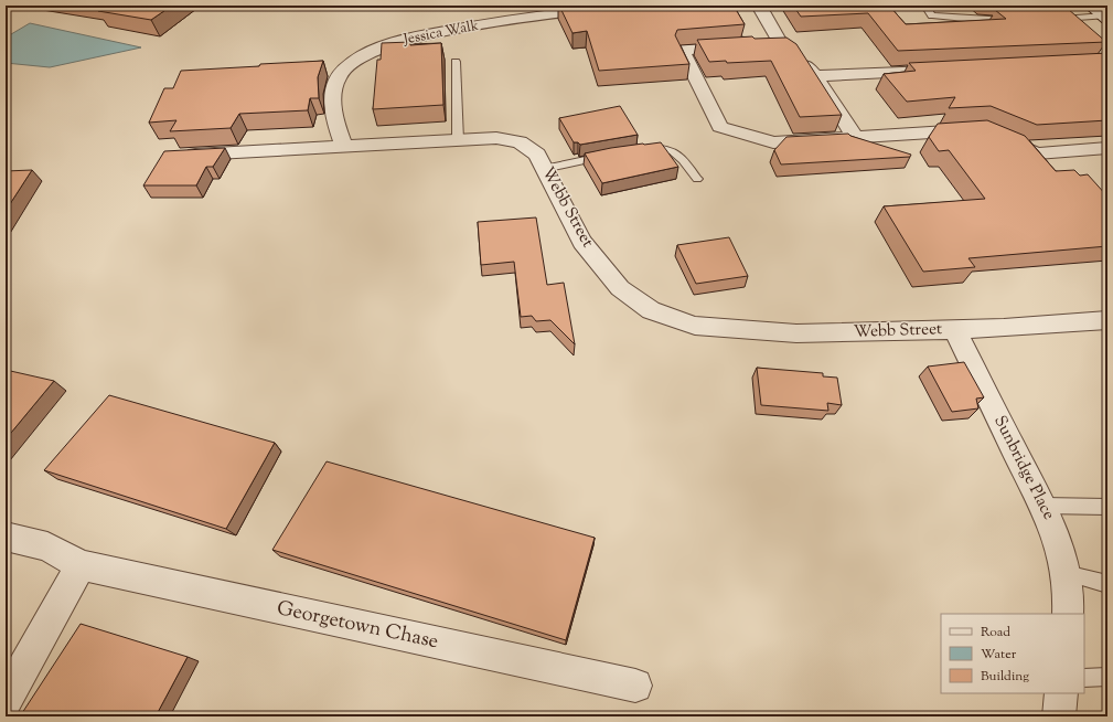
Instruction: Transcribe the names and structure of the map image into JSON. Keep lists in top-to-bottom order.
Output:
{
  "streets": {
    "street": [
      "Jessica Walk",
      "Webb Street",
      "Sunbridge Place",
      "Georgetown Chase"
    ]
  },
  "crossings": [
    ["Jessica Walk", "Webb Street"],
    ["Webb Street", "Sunbridge Place"]
  ],
  "legend": ["Road", "Water", "Building"]
}
